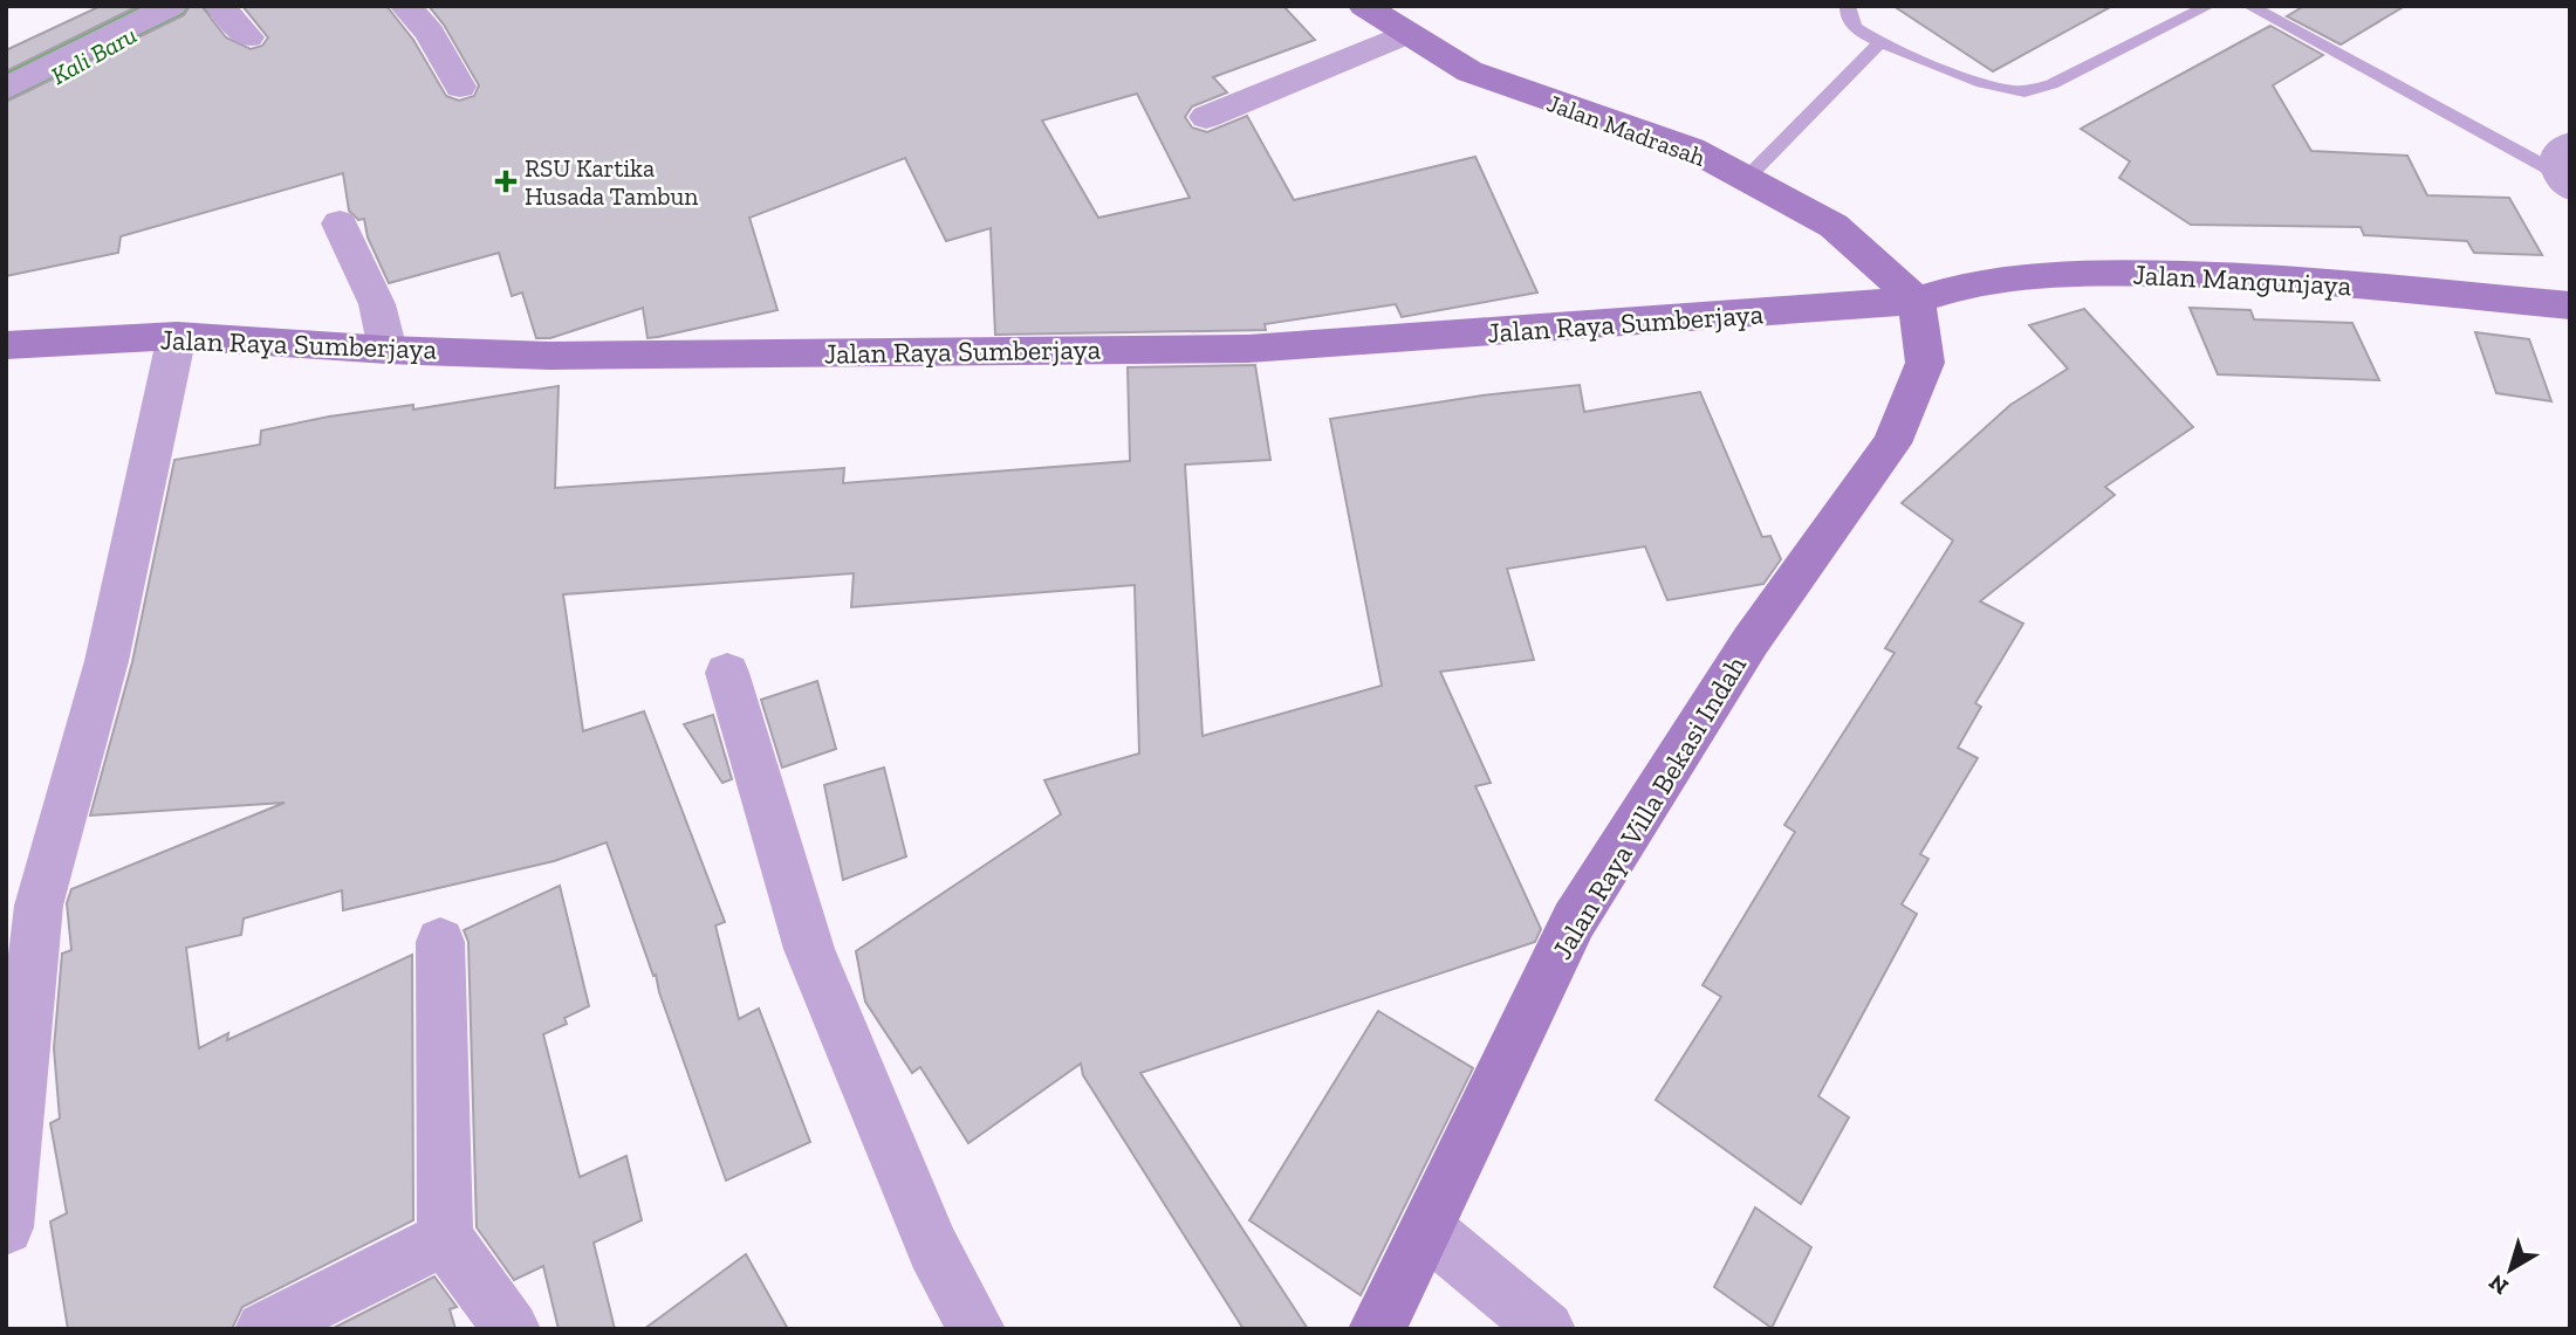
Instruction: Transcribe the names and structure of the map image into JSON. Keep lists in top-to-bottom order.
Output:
{
  "streets": {
    "street": [
      "Jalan Madrasah",
      "Jalan Mangunjaya",
      "Jalan Raya Sumberjaya",
      "Jalan Raya Villa Bekasi Indah"
    ]
  },
  "crossings": [
    ["Jalan Madrasah", "Jalan Mangunjaya"],
    ["Jalan Madrasah", "Jalan Raya Sumberjaya"],
    ["Jalan Madrasah", "Jalan Raya Villa Bekasi Indah"],
    ["Jalan Mangunjaya", "Jalan Raya Sumberjaya"],
    ["Jalan Mangunjaya", "Jalan Raya Villa Bekasi Indah"],
    ["Jalan Raya Sumberjaya", "Jalan Raya Villa Bekasi Indah"]
  ],
  "water": ["Kali Baru"],
  "places": {
    "health": ["RSU Kartika Husada Tambun"]
  },
  "north": "bottom left"
}
